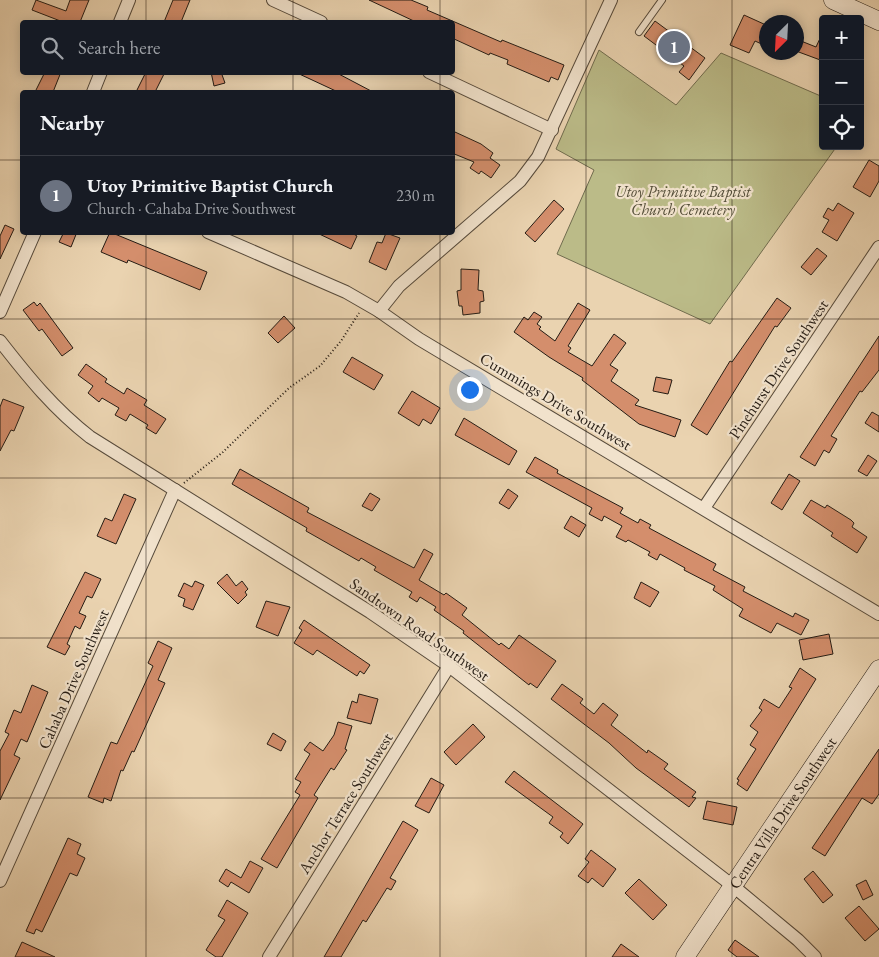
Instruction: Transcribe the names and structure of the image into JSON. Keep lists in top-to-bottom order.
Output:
{
  "streets": {
    "street": [
      "Pinehurst Drive Southwest",
      "Cummings Drive Southwest",
      "Sandtown Road Southwest",
      "Cahaba Drive Southwest",
      "Anchor Terrace Southwest",
      "Centra Villa Drive Southwest"
    ]
  },
  "crossings": [
    ["Pinehurst Drive Southwest", "Cummings Drive Southwest"],
    ["Sandtown Road Southwest", "Cahaba Drive Southwest"],
    ["Sandtown Road Southwest", "Anchor Terrace Southwest"],
    ["Sandtown Road Southwest", "Centra Villa Drive Southwest"]
  ],
  "parks": ["Utoy Primitive Baptist Church Cemetery"],
  "north": "bottom left",
  "page": {
    "map_buttons": ["+", "−"],
    "search": "Search here",
    "pins": "1",
    "heading": "Nearby",
    "list": [
      {
        "mark": "1",
        "name": "Utoy Primitive Baptist Church",
        "note": "Church · Cahaba Drive Southwest",
        "value": "230 m"
      }
    ]
  }
}
